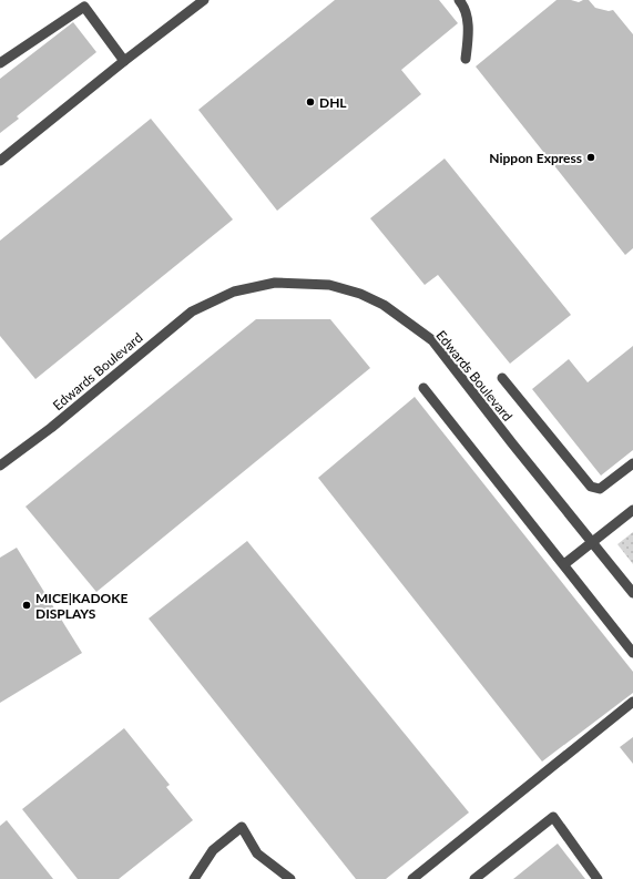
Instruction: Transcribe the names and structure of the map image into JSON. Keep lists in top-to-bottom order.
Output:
{
  "streets": {
    "street": ["Edwards Boulevard"]
  },
  "places": ["DHL", "Nippon Express", "MICE|KADOKE DISPLAYS"]
}
